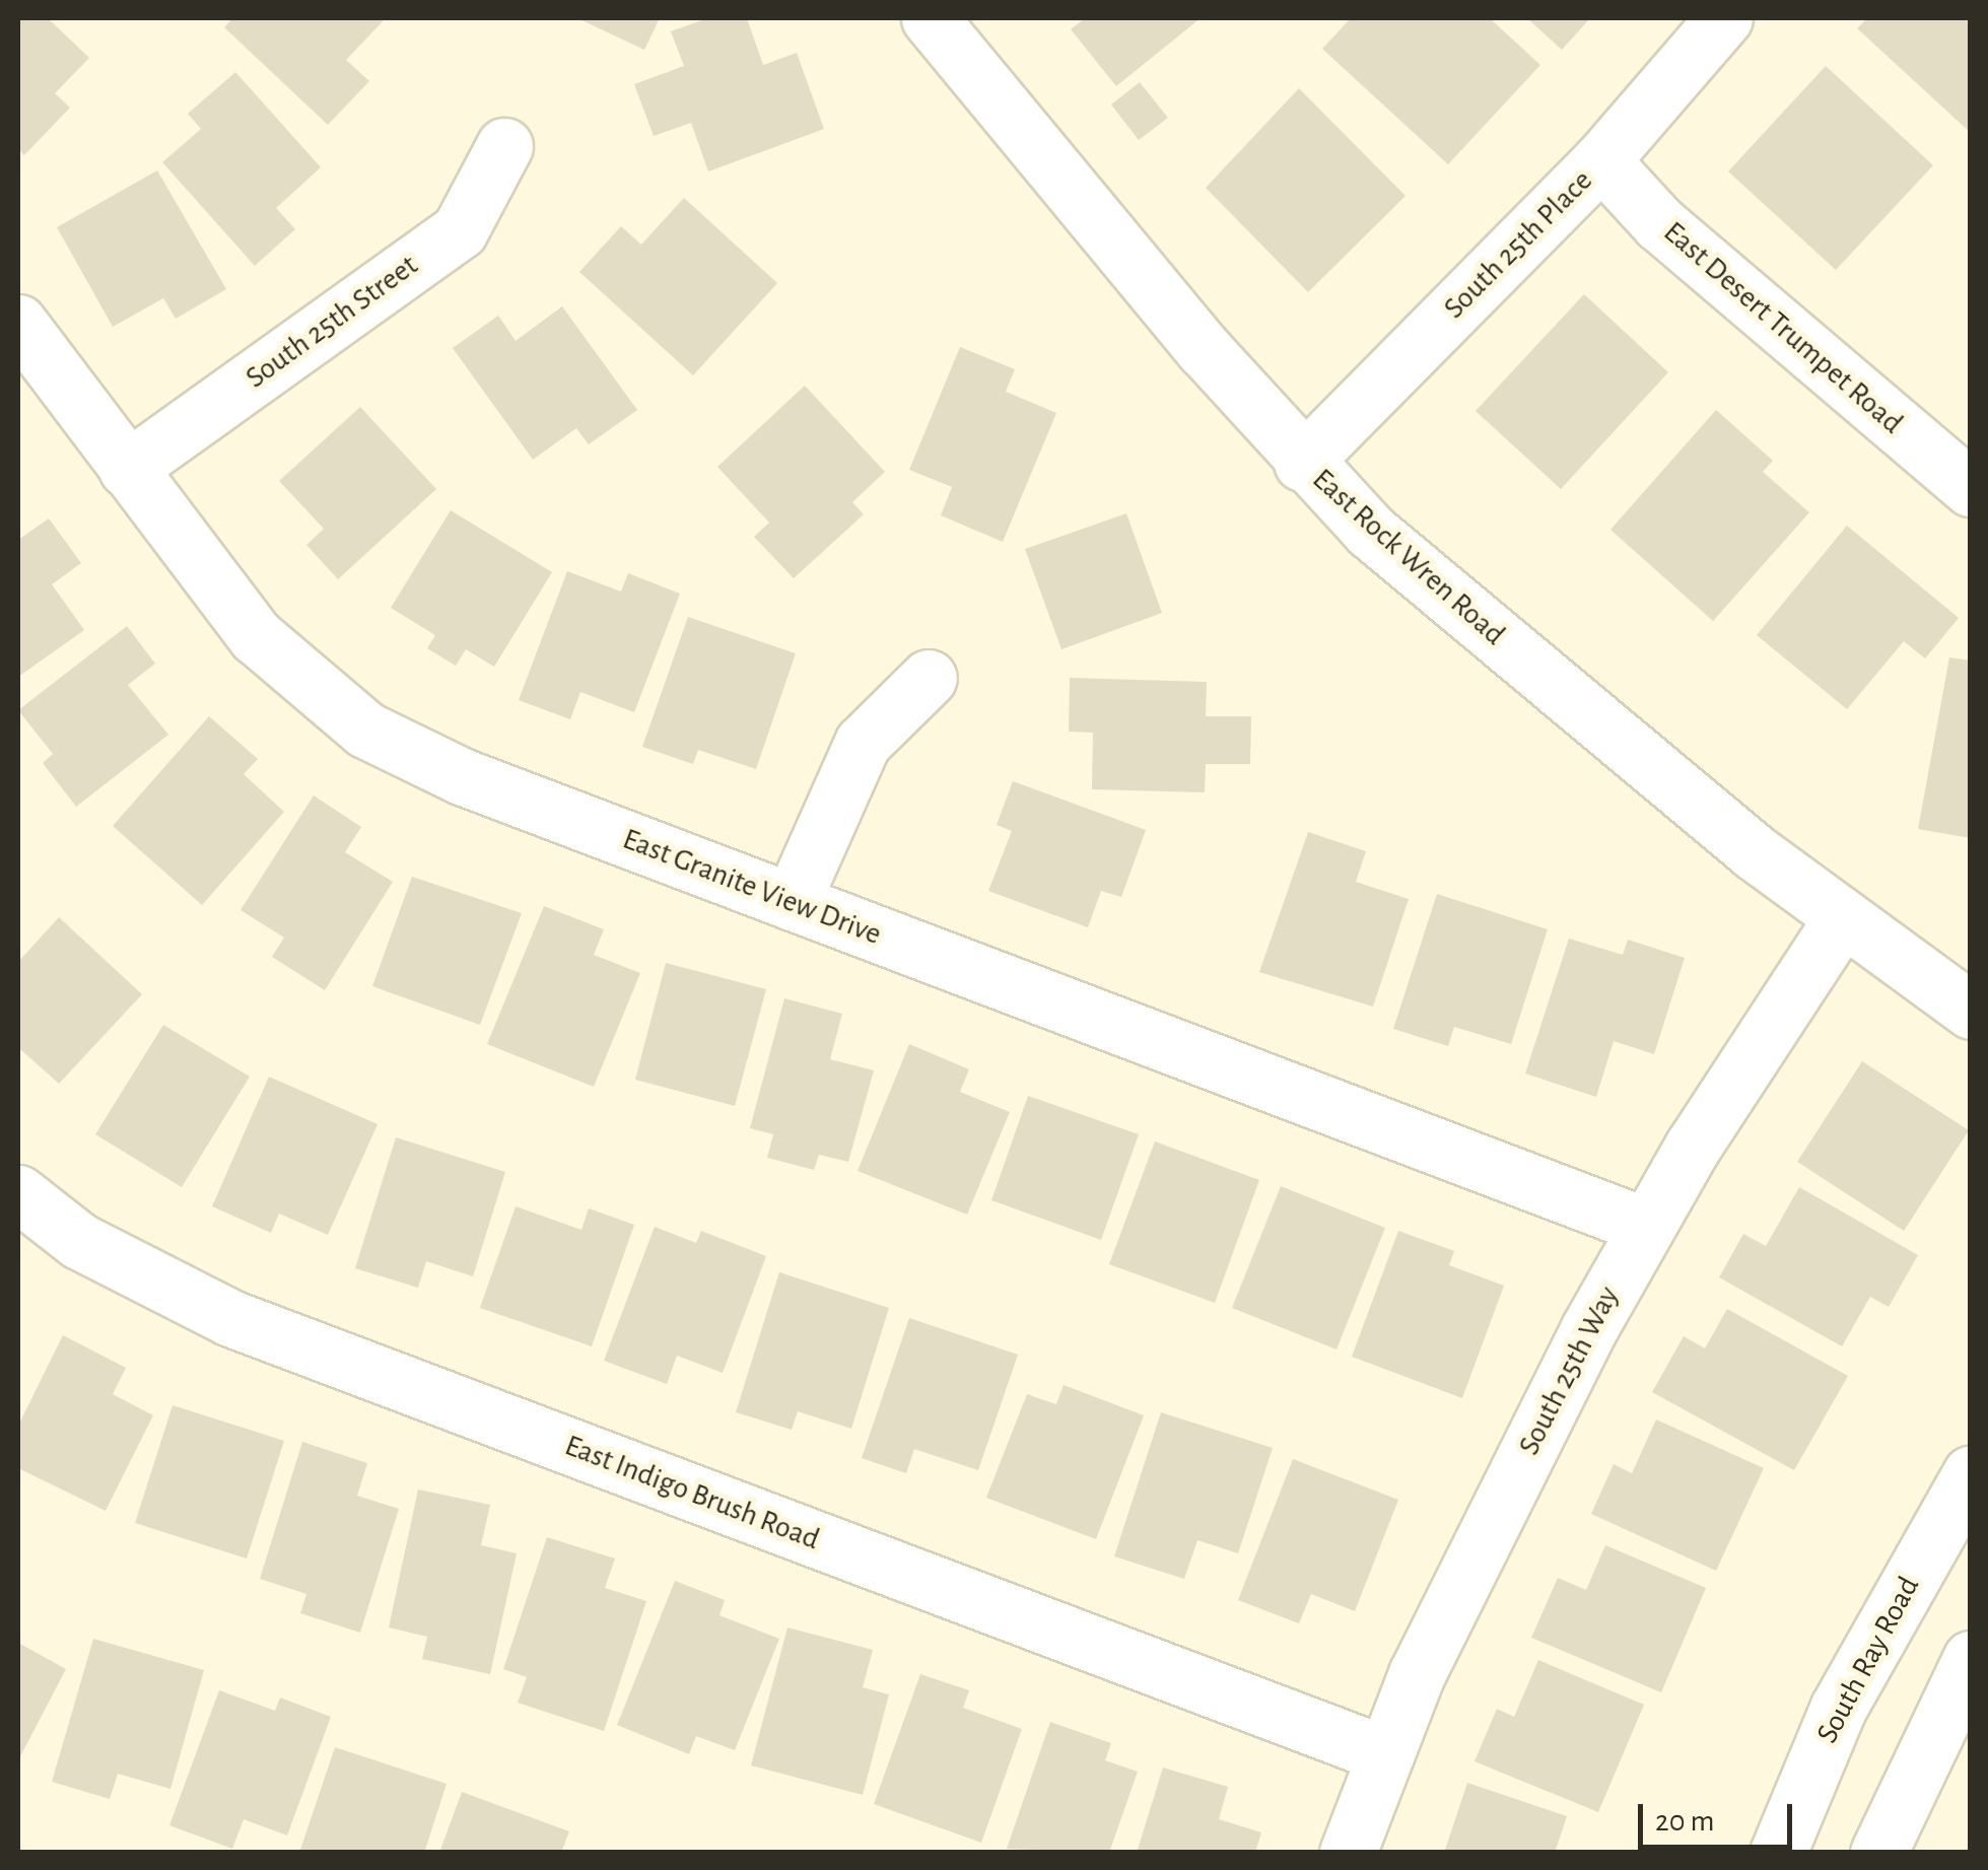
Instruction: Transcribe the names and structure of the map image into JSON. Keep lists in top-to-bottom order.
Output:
{
  "streets": {
    "street": [
      "South 25th Place",
      "South 25th Street",
      "East Desert Trumpet Road",
      "East Rock Wren Road",
      "East Granite View Drive",
      "South 25th Way",
      "East Indigo Brush Road",
      "South Ray Road"
    ]
  },
  "crossings": [
    ["South 25th Place", "East Desert Trumpet Road"],
    ["South 25th Place", "East Rock Wren Road"],
    ["South 25th Street", "East Granite View Drive"],
    ["East Rock Wren Road", "South 25th Way"],
    ["East Granite View Drive", "South 25th Way"],
    ["South 25th Way", "East Indigo Brush Road"]
  ],
  "scale_bar": "20 m"
}
